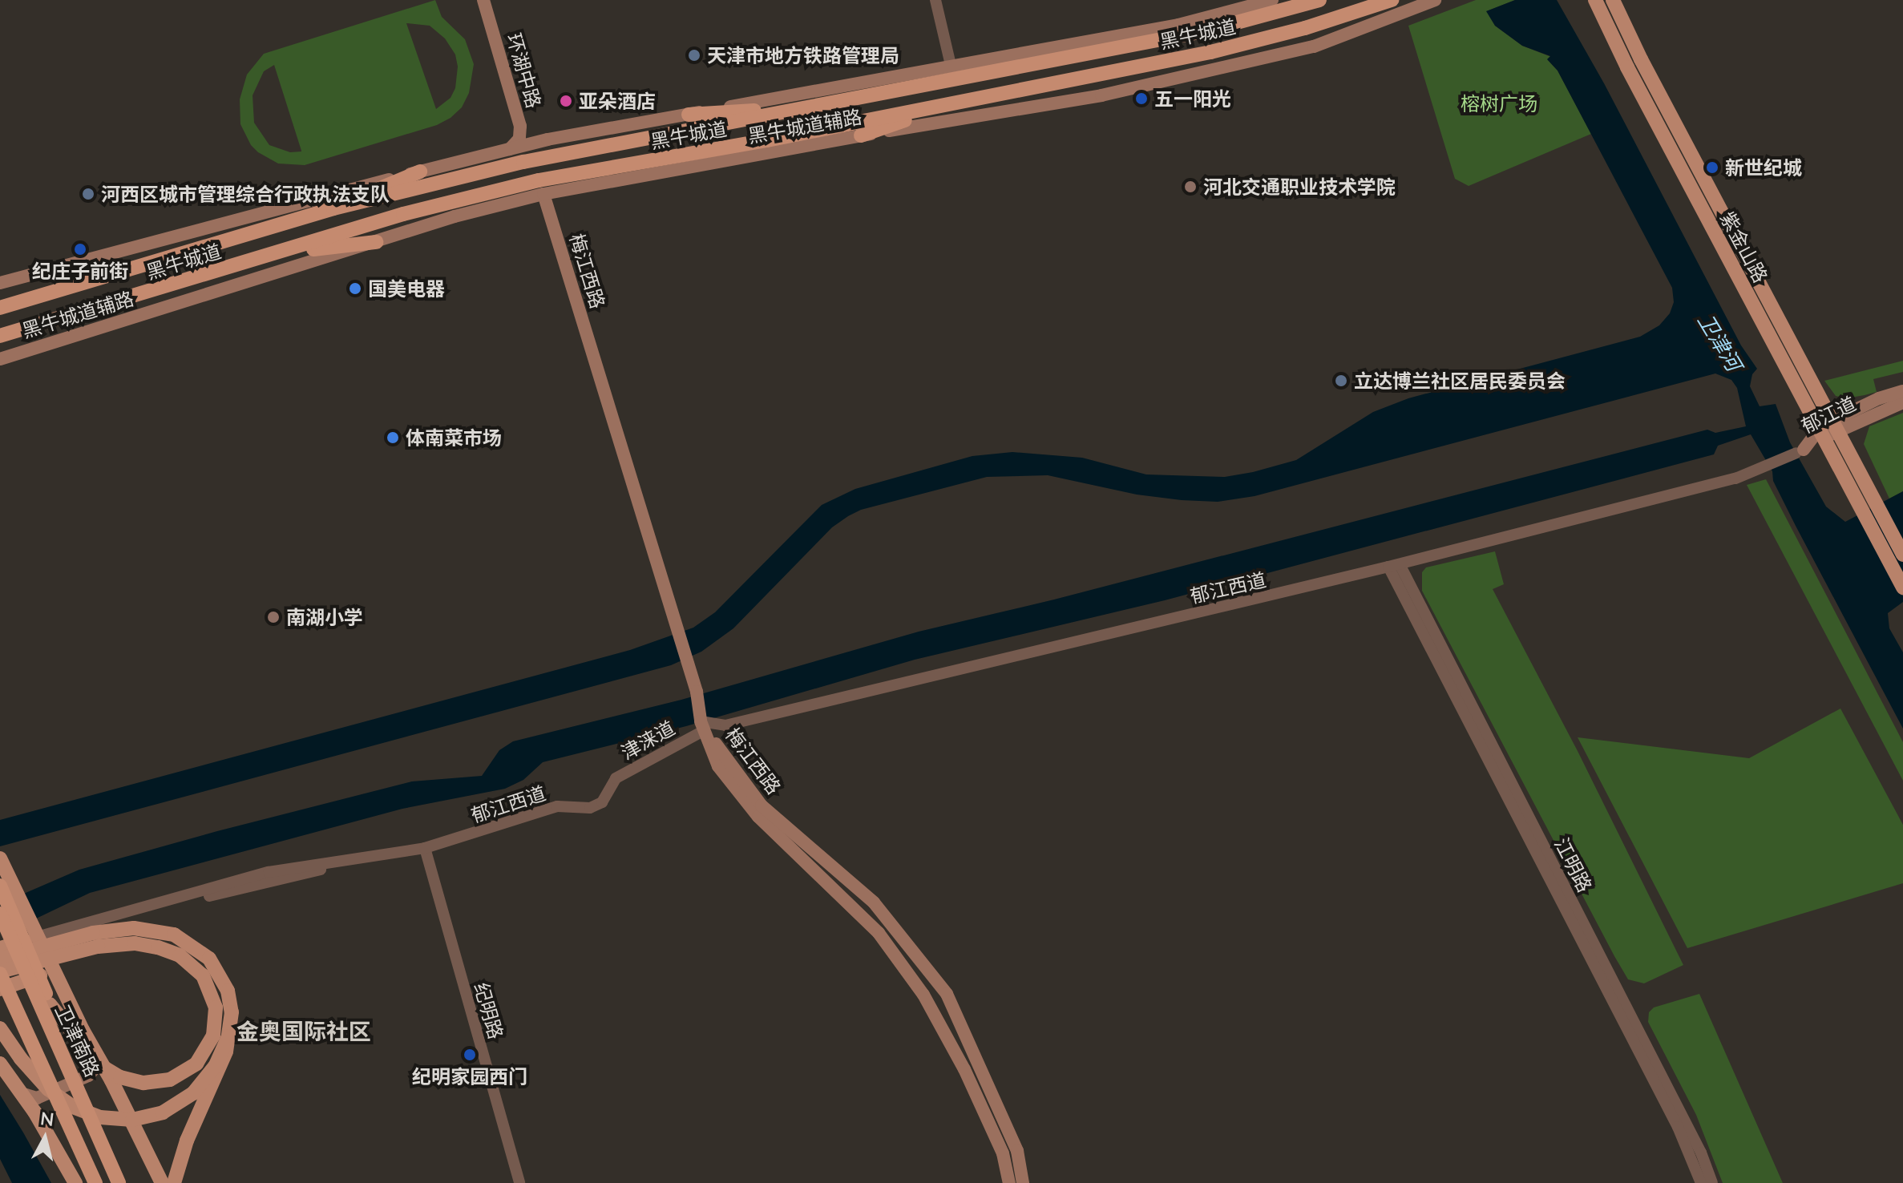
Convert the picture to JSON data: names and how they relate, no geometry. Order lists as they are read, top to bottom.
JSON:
{
  "streets": {
    "highway": ["黑牛城道", "卫津南路"],
    "main road": [
      "环湖中路",
      "黑牛城道辅路",
      "紫金山路",
      "梅江西路",
      "郁江道"
    ],
    "street": [
      "郁江西道",
      "津涞道",
      "江明路",
      "纪明路"
    ]
  },
  "crossings": [
    ["环湖中路", "黑牛城道辅路"],
    ["黑牛城道辅路", "梅江西路"],
    ["紫金山路", "郁江道"],
    ["梅江西路", "郁江西道"],
    ["梅江西路", "津涞道"],
    ["郁江西道", "津涞道"],
    ["郁江西道", "江明路"],
    ["郁江西道", "纪明路"]
  ],
  "districts": ["金奥国际社区"],
  "water": ["卫津河"],
  "parks": ["榕树广场"],
  "places": [
    "天津市地方铁路管理局",
    "五一阳光",
    "亚朵酒店",
    "新世纪城",
    "河北交通职业技术学院",
    "河西区城市管理综合行政执法支队",
    "纪庄子前街",
    "国美电器",
    "立达博兰社区居民委员会",
    "体南菜市场",
    "南湖小学",
    "纪明家园西门"
  ],
  "north": "top"
}
